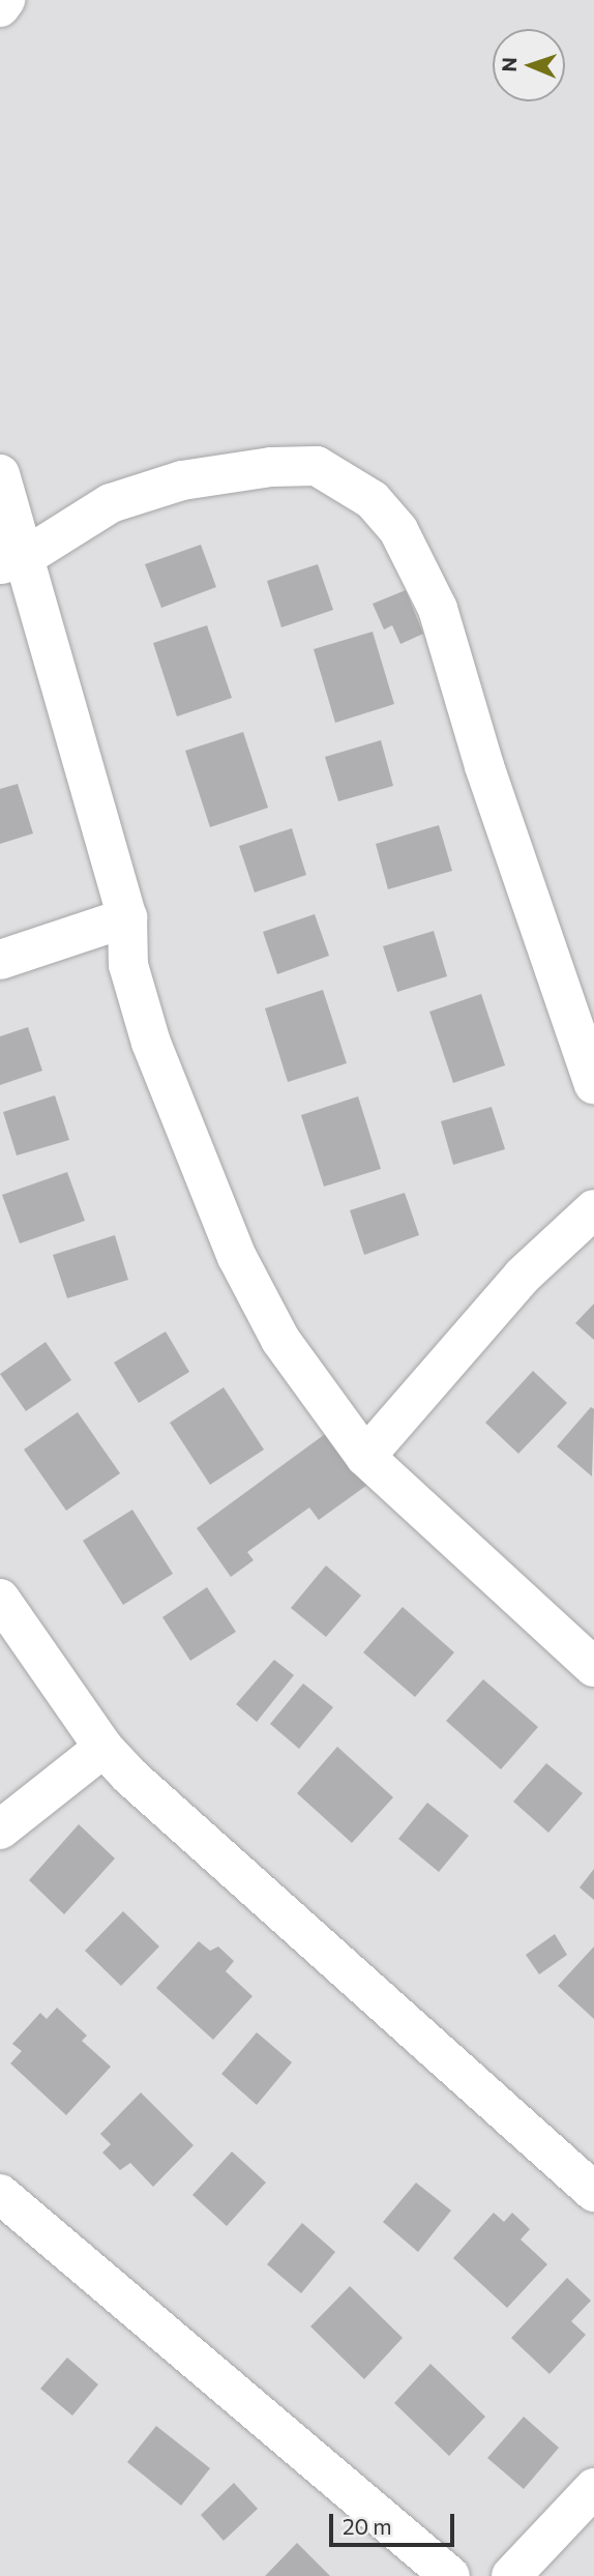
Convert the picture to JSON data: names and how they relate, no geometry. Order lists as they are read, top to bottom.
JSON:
{
  "scale_bar": "20 m",
  "north": "left"
}
